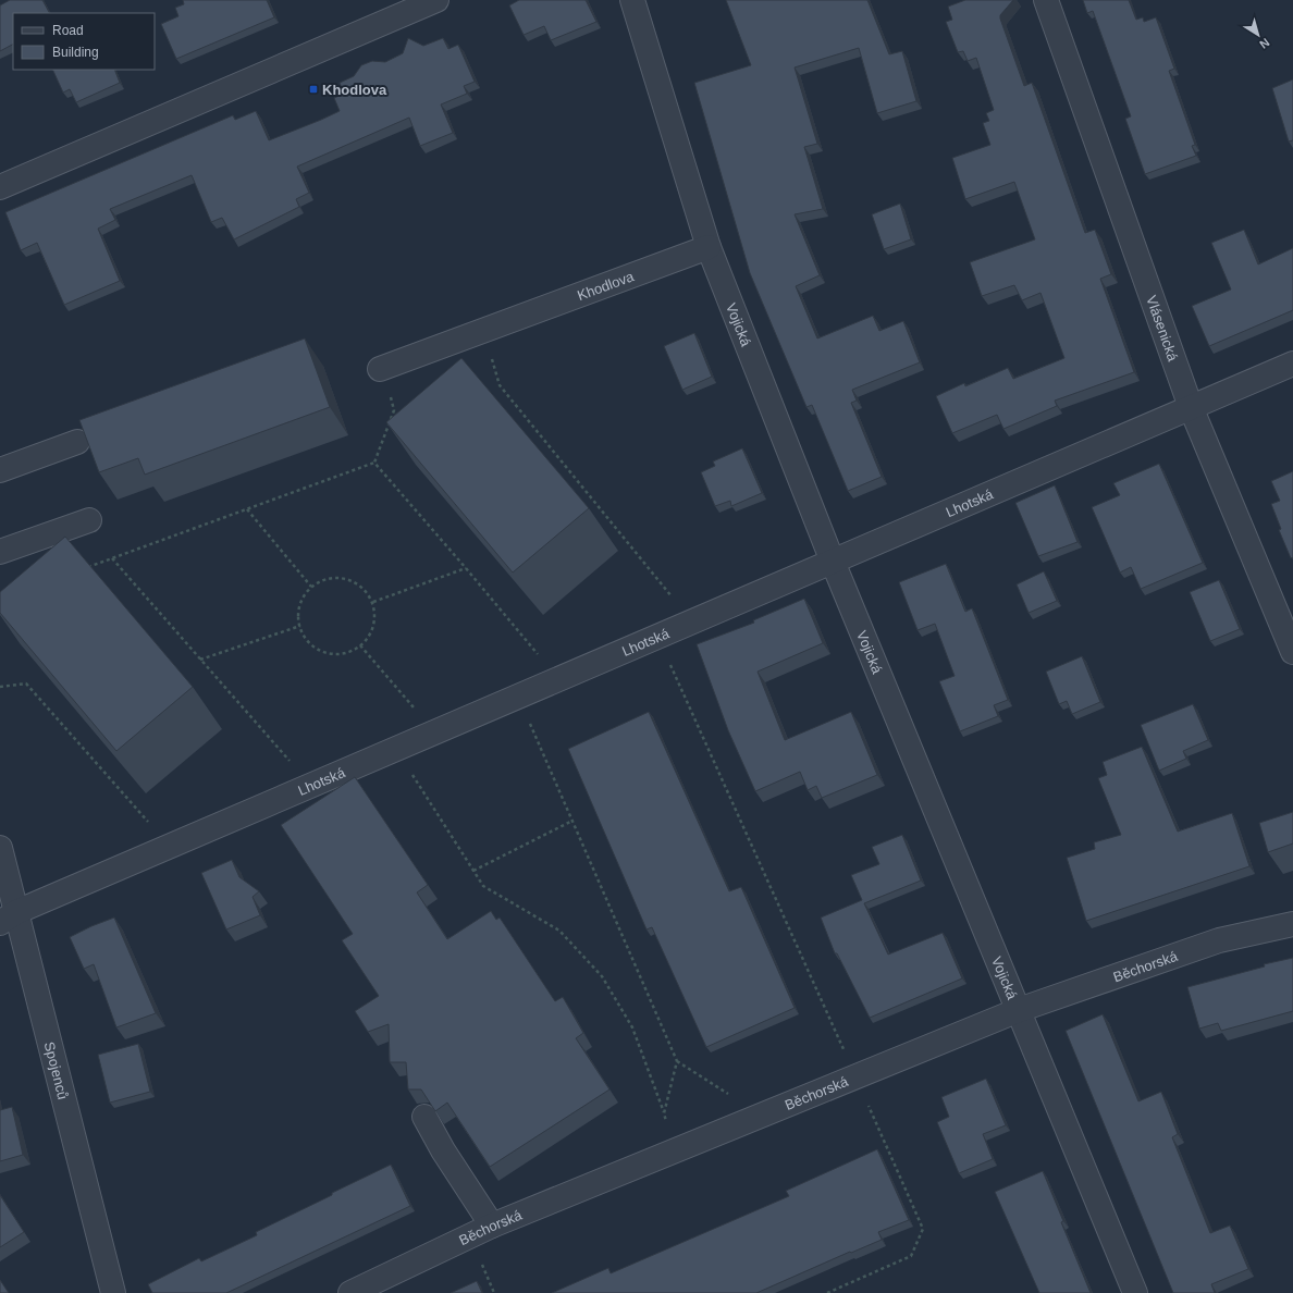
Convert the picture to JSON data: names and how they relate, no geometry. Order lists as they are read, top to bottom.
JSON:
{
  "streets": {
    "street": [
      "Khodlova",
      "Vojická",
      "Vlásenická",
      "Lhotská",
      "Běchorská",
      "Spojenců"
    ]
  },
  "crossings": [
    ["Khodlova", "Vojická"],
    ["Vojická", "Lhotská"],
    ["Vojická", "Běchorská"],
    ["Vlásenická", "Lhotská"],
    ["Lhotská", "Spojenců"]
  ],
  "places": {
    "transit": ["Khodlova"]
  },
  "legend": ["Road", "Building"],
  "north": "bottom right"
}
